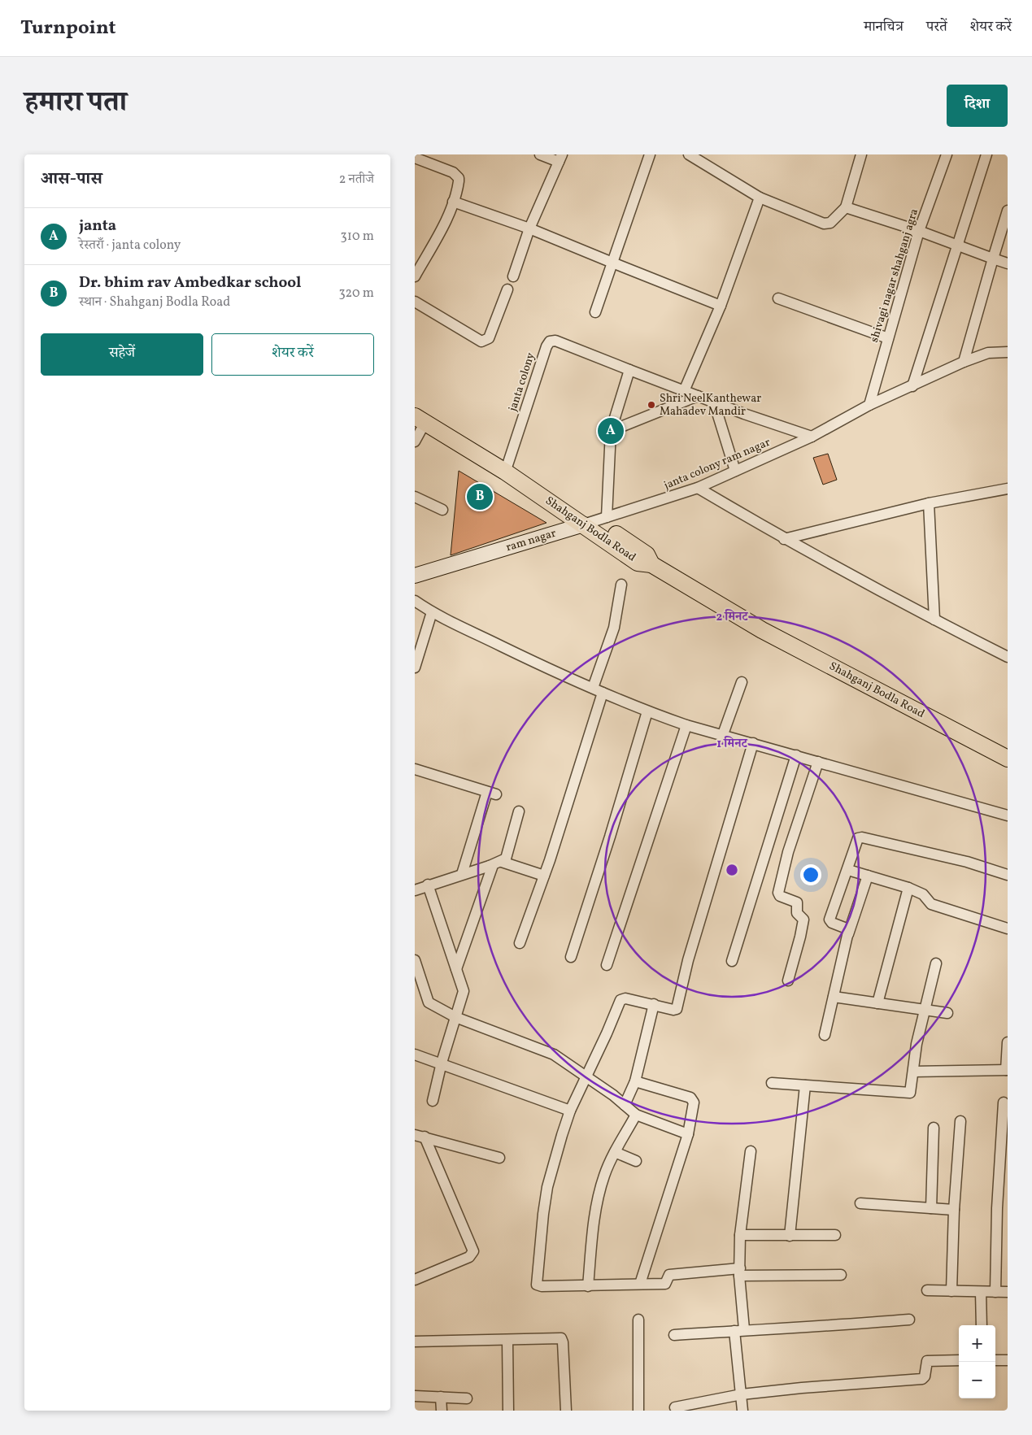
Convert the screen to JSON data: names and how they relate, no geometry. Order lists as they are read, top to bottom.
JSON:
{
  "streets": {
    "main road": ["Shahganj Bodla Road"],
    "street": [
      "shivagi nagar shahganj agra",
      "janta colony",
      "janta colony ram nagar",
      "ram nagar"
    ]
  },
  "crossings": [
    ["janta colony", "janta colony ram nagar"],
    ["janta colony ram nagar", "Shahganj Bodla Road"],
    ["janta colony ram nagar", "ram nagar"],
    ["Shahganj Bodla Road", "ram nagar"]
  ],
  "places": ["Shri NeelKanthewar Mahadev Mandir"],
  "page": {
    "header": "Turnpoint",
    "nav": ["मानचित्र", "परतें", "शेयर करें"],
    "title": "हमारा पता",
    "buttons": [
      "दिशा",
      ["सहेजें", "शेयर करें"]
    ],
    "heading": ["आस-पास", "2 नतीजे"],
    "list": [
      {
        "mark": "A",
        "name": "janta",
        "note": "रेस्तराँ · janta colony",
        "value": "310 m"
      },
      {
        "mark": "B",
        "name": "Dr. bhim rav Ambedkar school",
        "note": "स्थान · Shahganj Bodla Road",
        "value": "320 m"
      }
    ],
    "pins": ["A", "B"],
    "map_buttons": ["+", "−"]
  },
  "rings": ["2 मिनट", "1 मिनट"]
}
